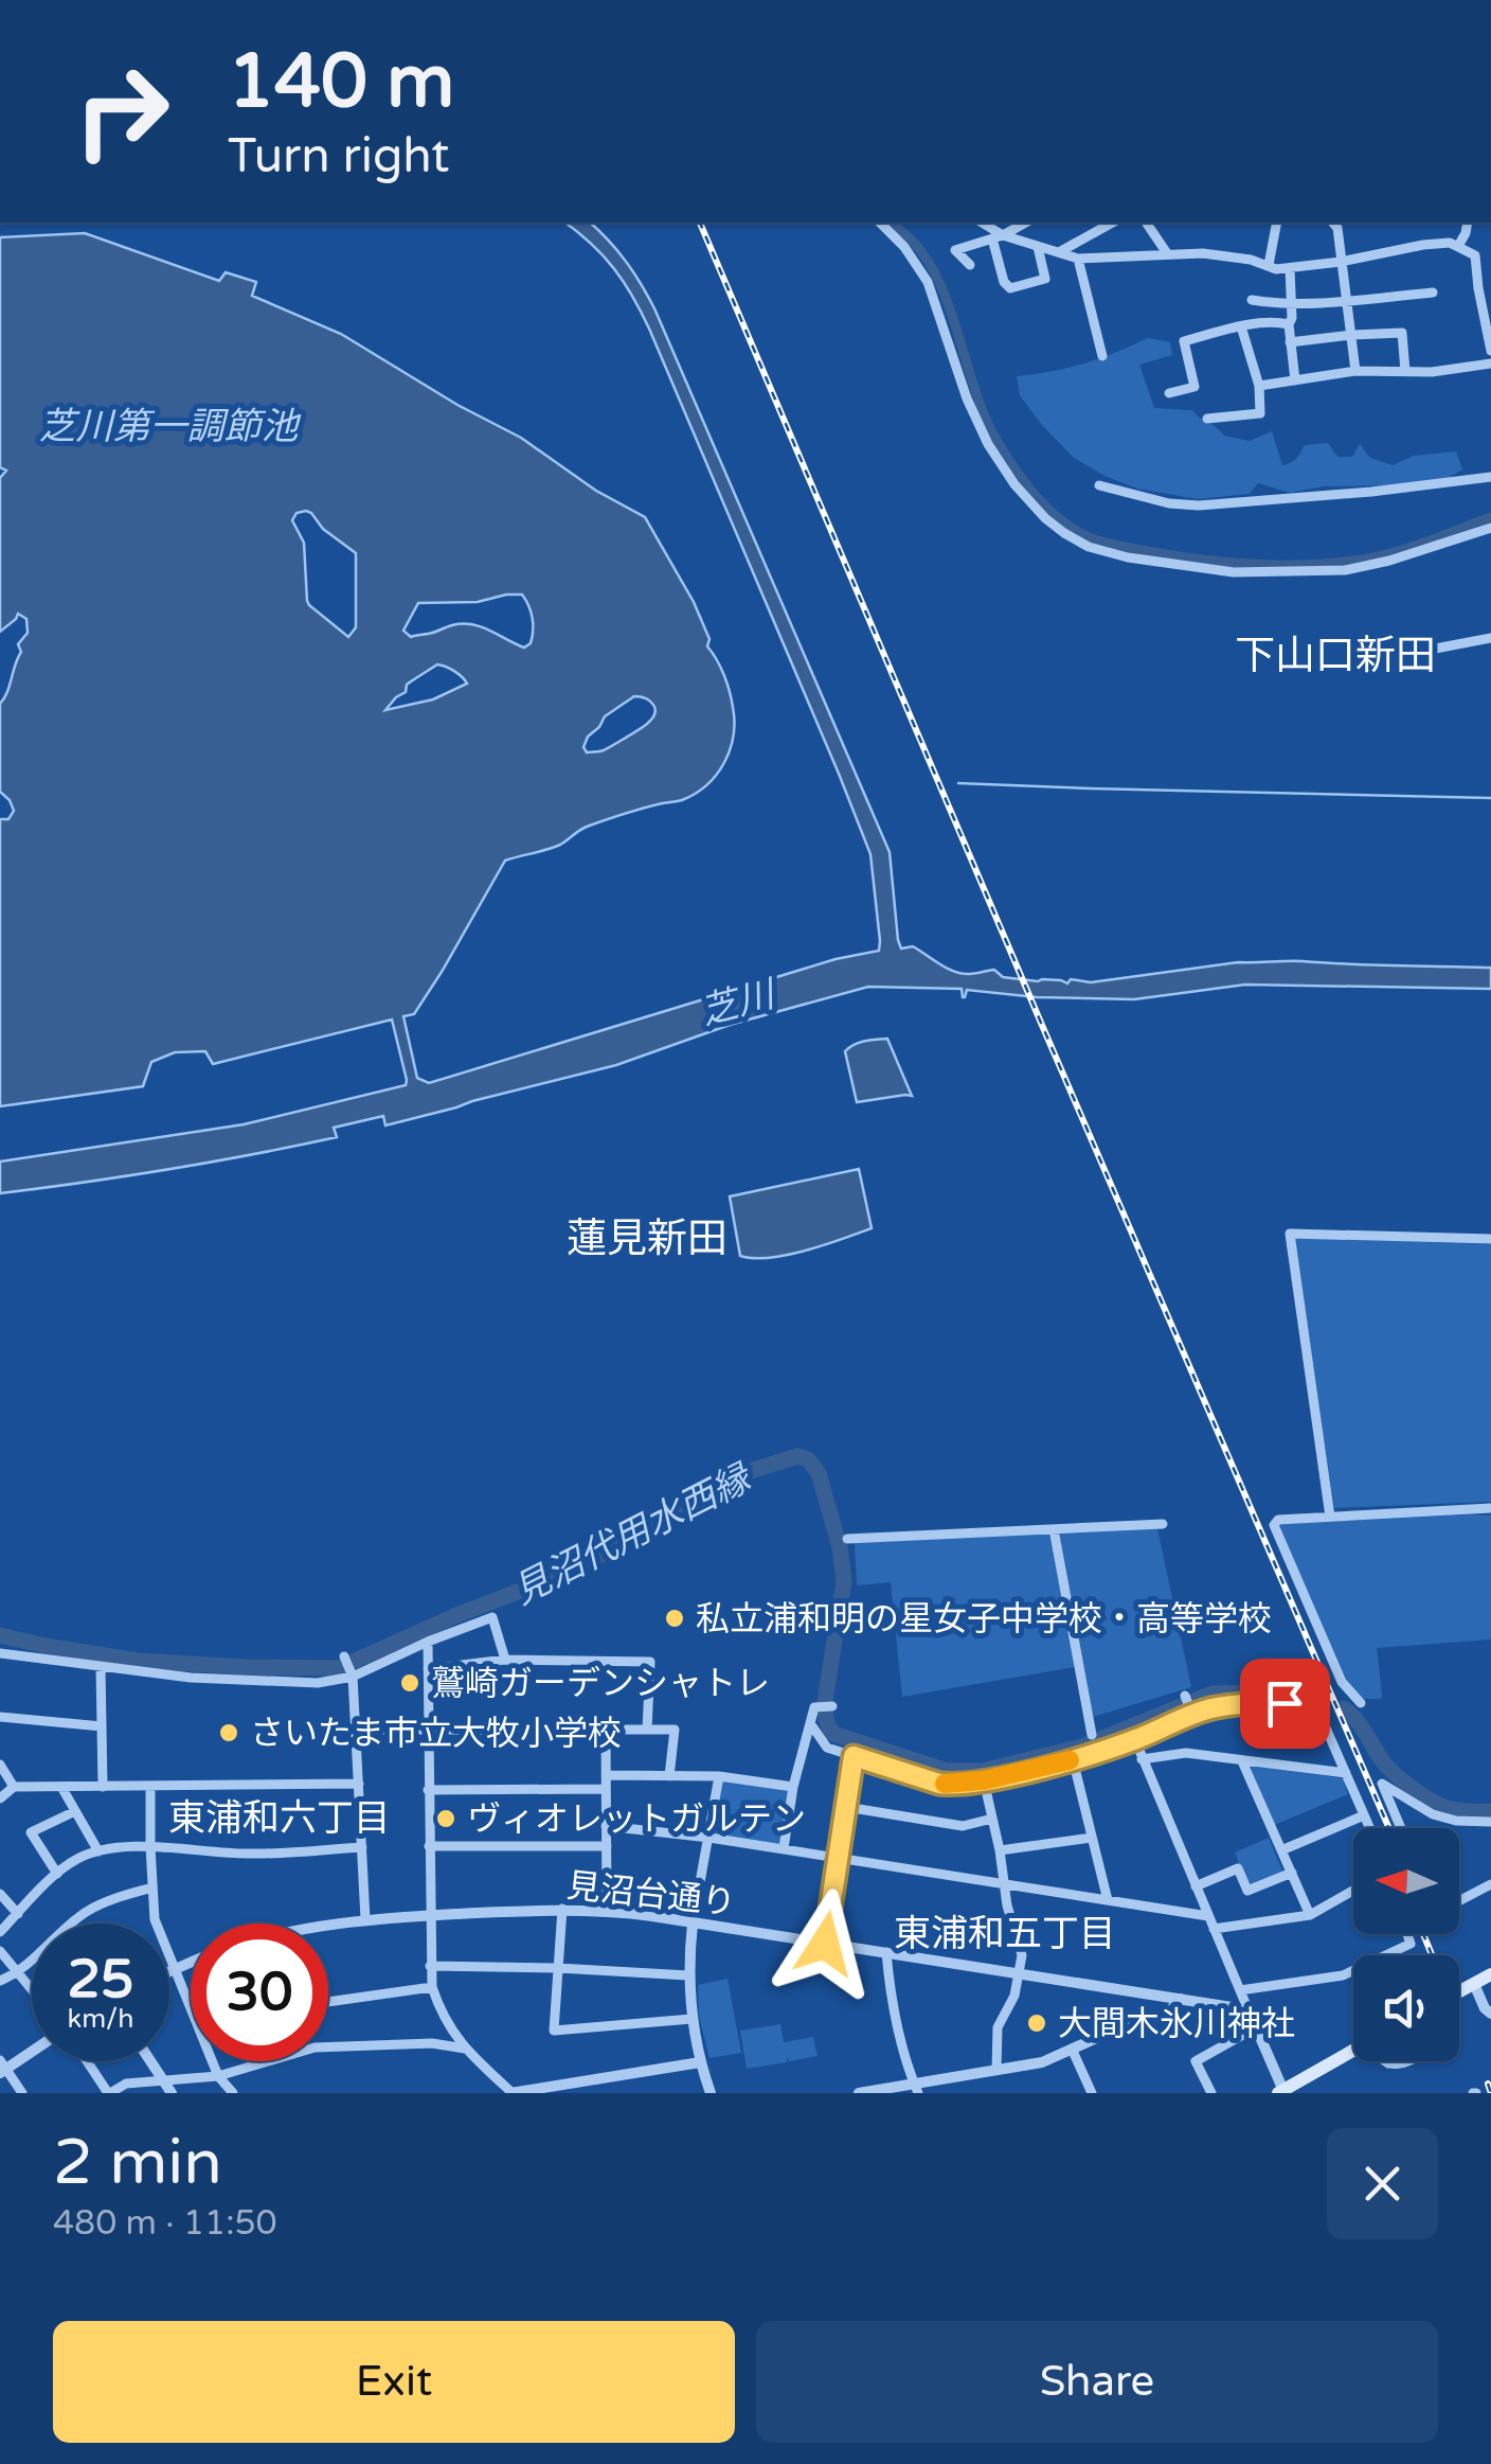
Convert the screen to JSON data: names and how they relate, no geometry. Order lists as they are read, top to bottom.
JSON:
{
  "streets": {
    "street": ["見沼台通り"]
  },
  "districts": [
    "下山口新田",
    "蓮見新田",
    "東浦和六丁目",
    "東浦和五丁目"
  ],
  "water": ["芝川第一調節池", "芝川", "見沼代用水西縁"],
  "places": [
    "私立浦和明の星女子中学校・高等学校",
    "鷲崎ガーデンシャトレ",
    "さいたま市立大牧小学校",
    "ヴィオレットガルテン",
    "大間木氷川神社"
  ],
  "north": "left",
  "page": {
    "turn": ["140 m", "Turn right"],
    "speed": "25 km/h",
    "limit": "30",
    "heading": ["2 min", "480 m · 11:50"],
    "buttons": ["Exit", "Share"]
  }
}
